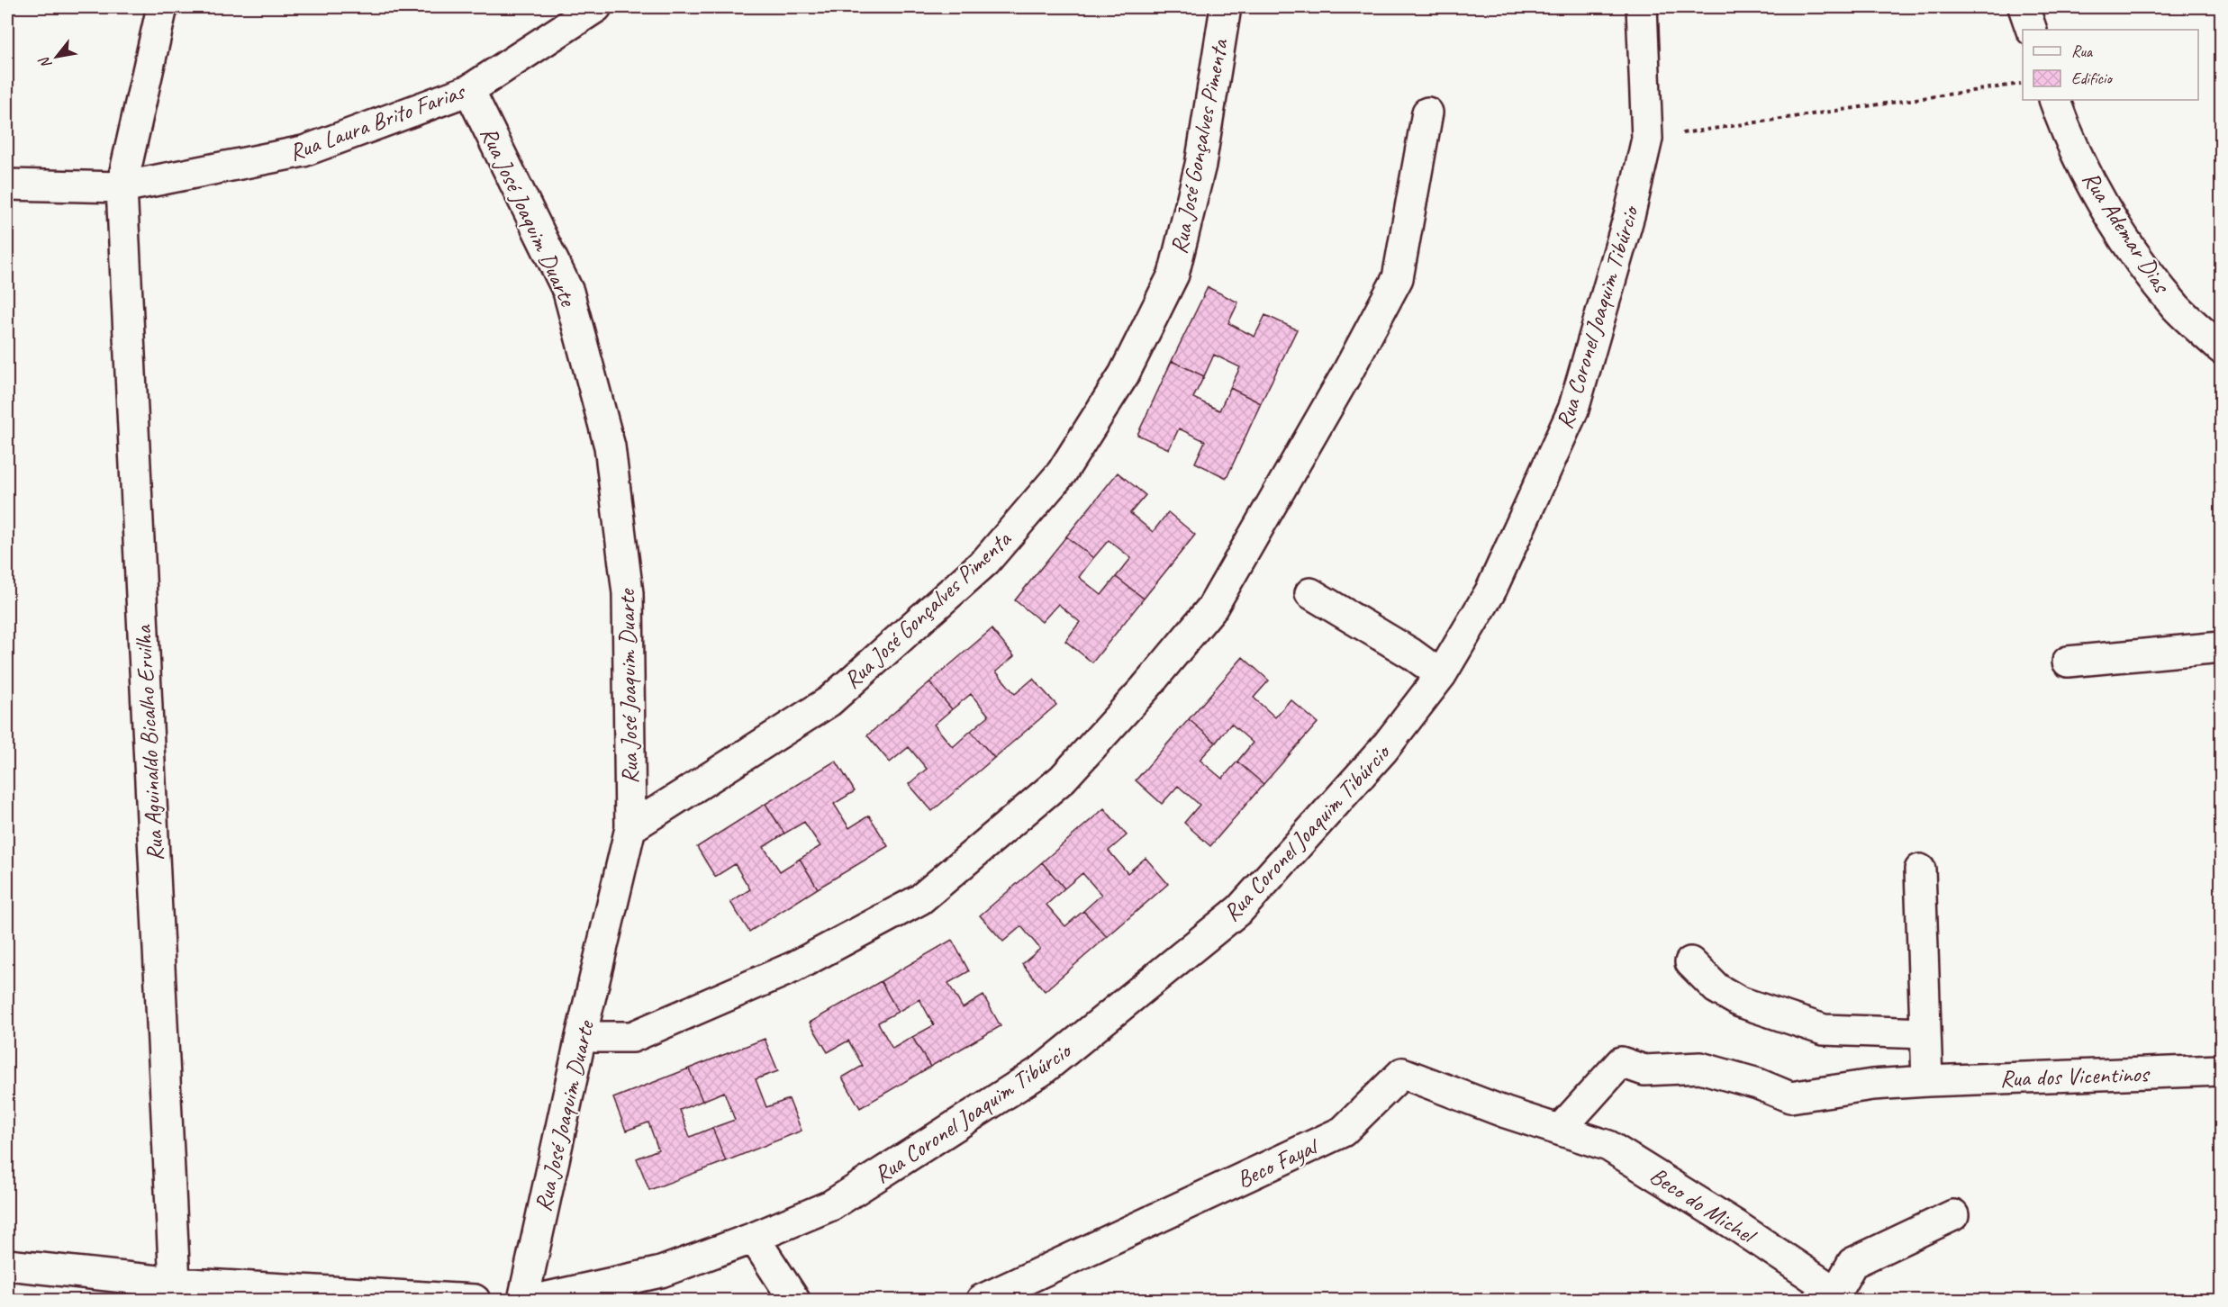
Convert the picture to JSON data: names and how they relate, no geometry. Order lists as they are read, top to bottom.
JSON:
{
  "streets": {
    "street": [
      "Rua Laura Brito Farias",
      "Rua José Gonçalves Pimenta",
      "Rua José Joaquim Duarte",
      "Rua Ademar Dias",
      "Rua Coronel Joaquim Tibúrcio",
      "Rua Aguinaldo Bicalho Ervilha",
      "Rua dos Vicentinos",
      "Beco Fayal",
      "Beco do Michel"
    ]
  },
  "crossings": [
    ["Rua Laura Brito Farias", "Rua José Joaquim Duarte"],
    ["Rua Laura Brito Farias", "Rua Aguinaldo Bicalho Ervilha"],
    ["Rua José Gonçalves Pimenta", "Rua José Joaquim Duarte"],
    ["Rua dos Vicentinos", "Beco Fayal"],
    ["Rua dos Vicentinos", "Beco do Michel"],
    ["Beco Fayal", "Beco do Michel"]
  ],
  "legend": ["Rua", "Edifício"],
  "north": "bottom left"
}
